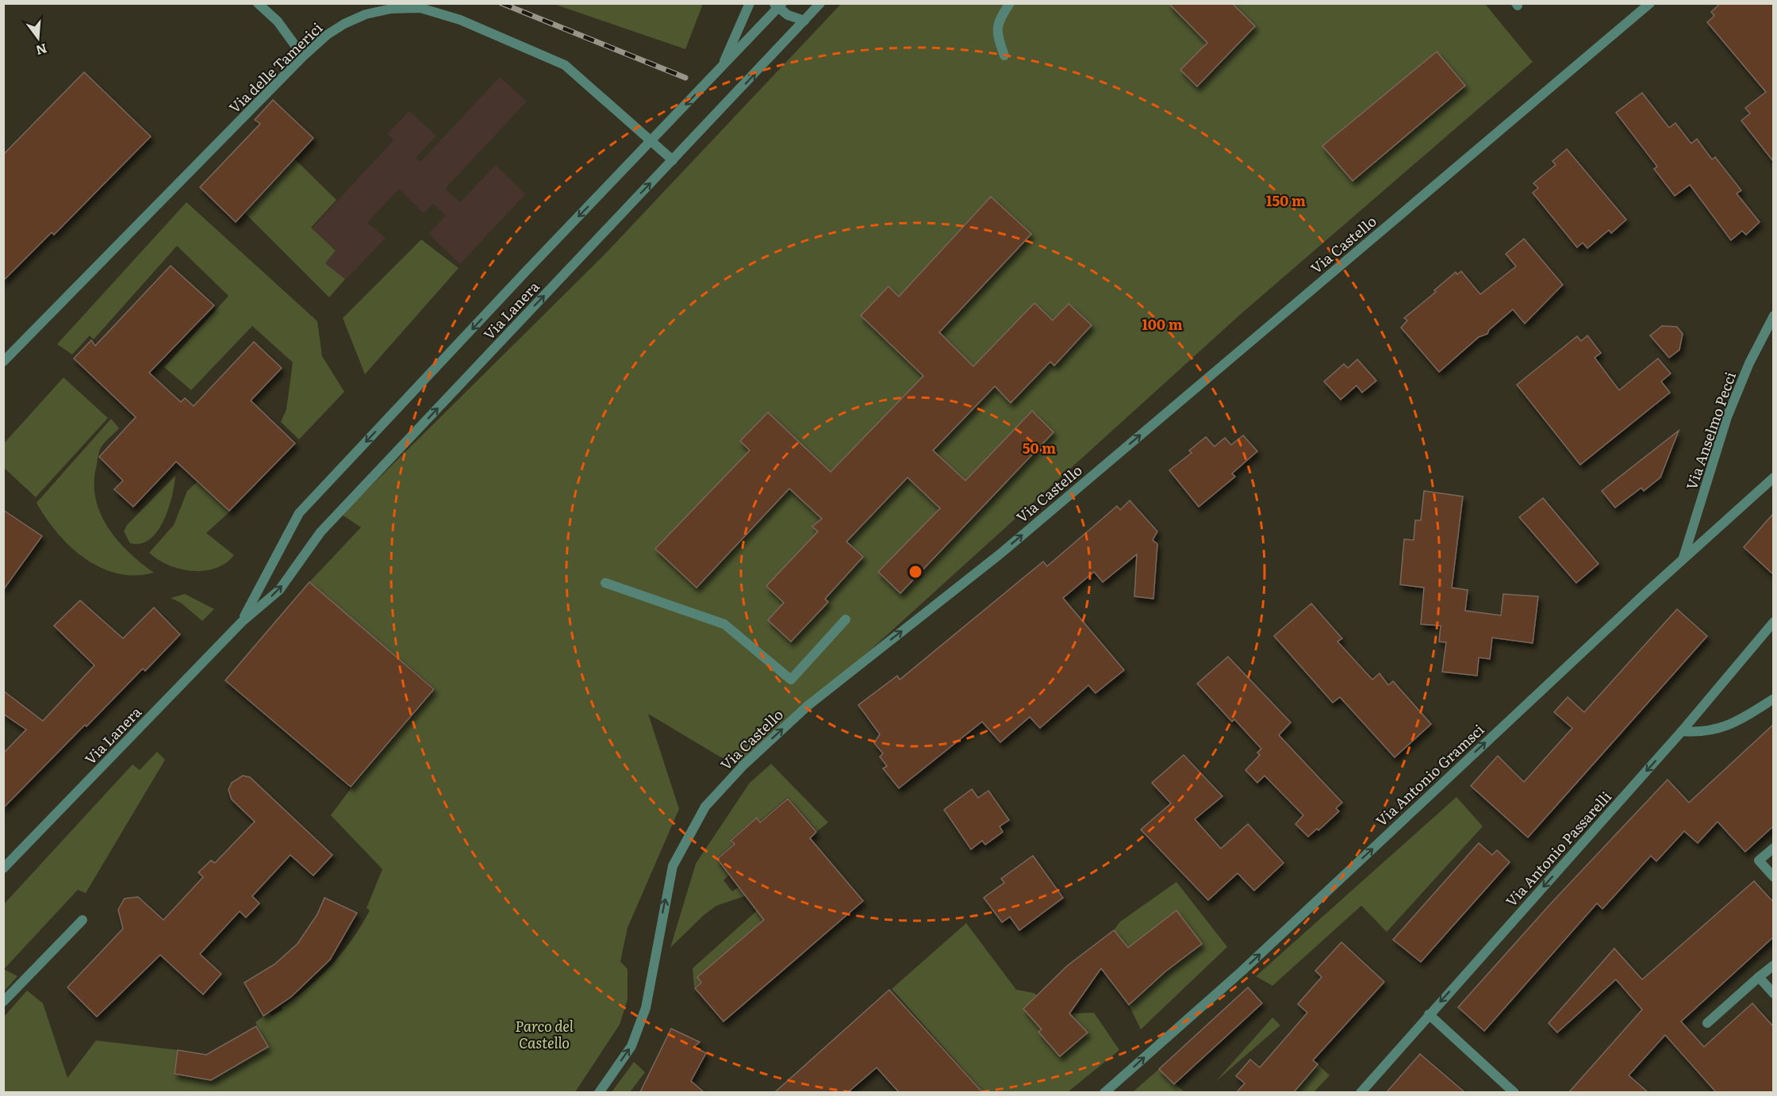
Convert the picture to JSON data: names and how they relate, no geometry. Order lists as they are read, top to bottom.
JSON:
{
  "streets": {
    "street": [
      "Via delle Tamerici",
      "Via Castello",
      "Via Lanera",
      "Via Anselmo Pecci",
      "Via Antonio Gramsci",
      "Via Antonio Passarelli"
    ]
  },
  "crossings": [
    ["Via delle Tamerici", "Via Lanera"],
    ["Via Anselmo Pecci", "Via Antonio Gramsci"]
  ],
  "one_way": ["Via Castello", "Via Antonio Gramsci", "Via Antonio Passarelli"],
  "parks": ["Parco del Castello"],
  "north": "bottom",
  "rings": ["150 m", "100 m", "50 m"]
}
